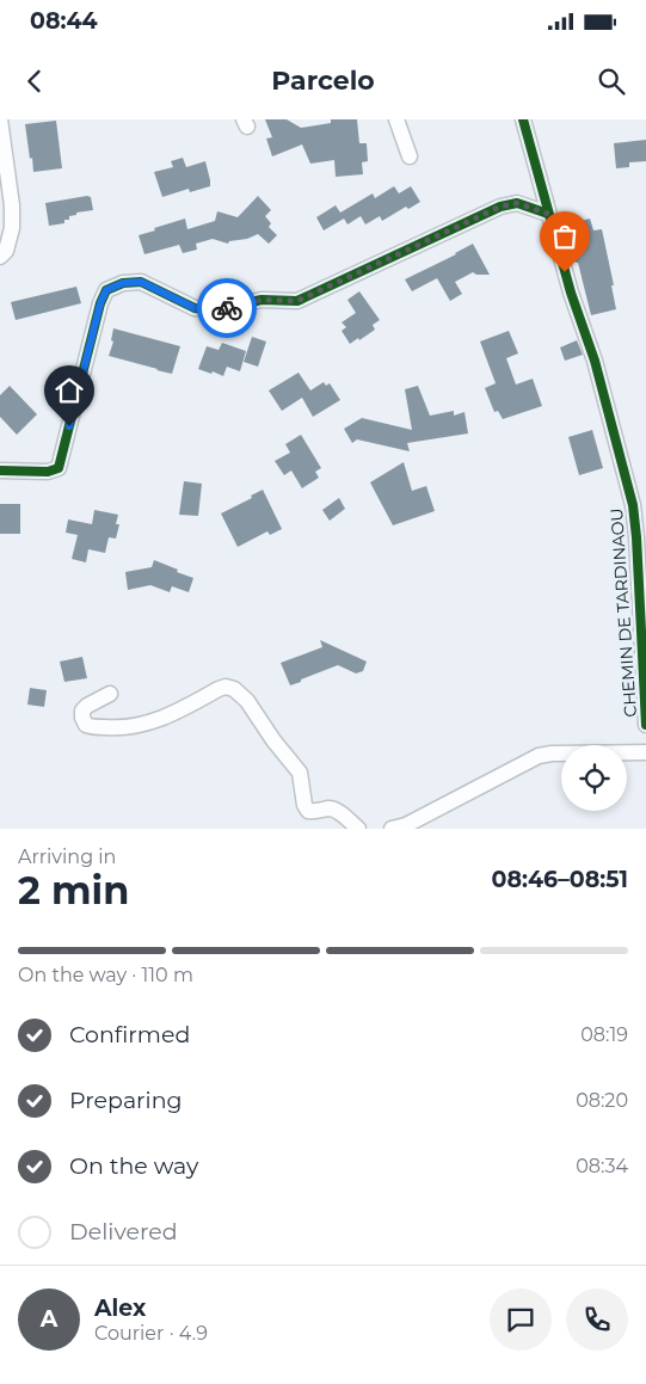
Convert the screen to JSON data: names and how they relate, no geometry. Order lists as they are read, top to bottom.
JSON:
{
  "streets": {
    "street": ["CHEMIN DE TARDINAOU"]
  },
  "page": {
    "status": "08:44",
    "header": "Parcelo",
    "heading": ["2 min", "Arriving in", "08:46–08:51"],
    "panel": ["Alex", "Courier · 4.9"],
    "bar": "On the way · 110 m",
    "list": [
      ["Confirmed", "08:19"],
      ["Preparing", "08:20"],
      ["On the way", "08:34"],
      "Delivered"
    ],
    "round": "A"
  }
}
